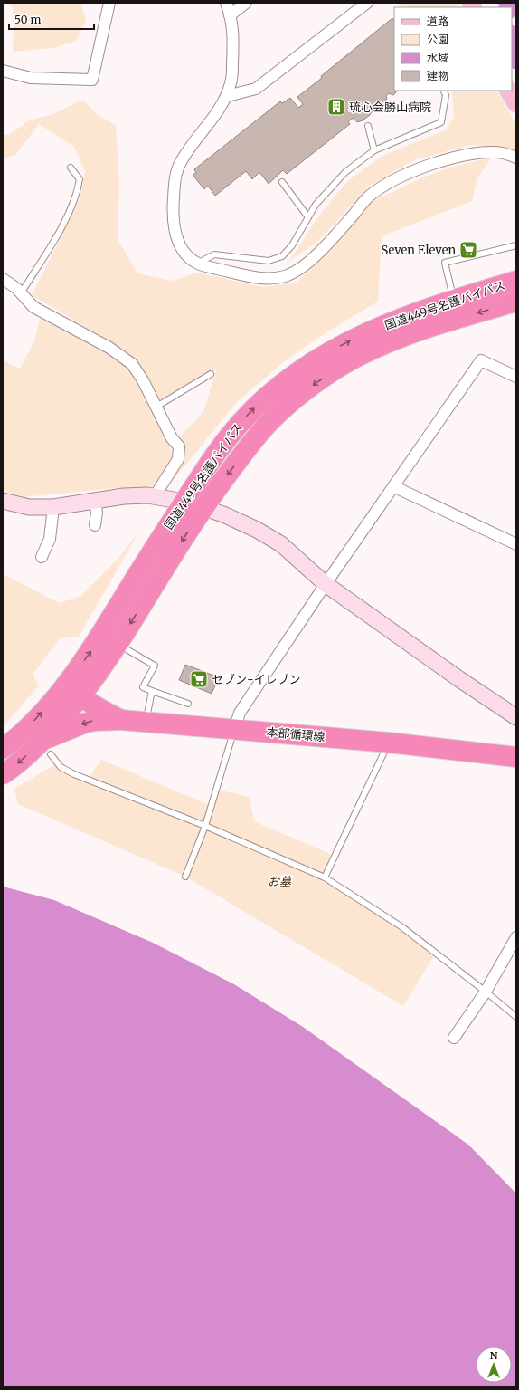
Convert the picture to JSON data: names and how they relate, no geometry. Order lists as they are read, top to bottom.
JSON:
{
  "streets": {
    "highway": ["国道449号名護バイパス", "本部循環線"]
  },
  "crossings": [
    ["国道449号名護バイパス", "本部循環線"]
  ],
  "parks": ["お墓"],
  "places": {
    "building": ["琉心会勝山病院"],
    "supermarket": ["Seven Eleven", "セブン-イレブン"]
  },
  "legend": [
    "道路",
    "公園",
    "水域",
    "建物"
  ],
  "scale_bar": "50 m",
  "north": "top"
}
